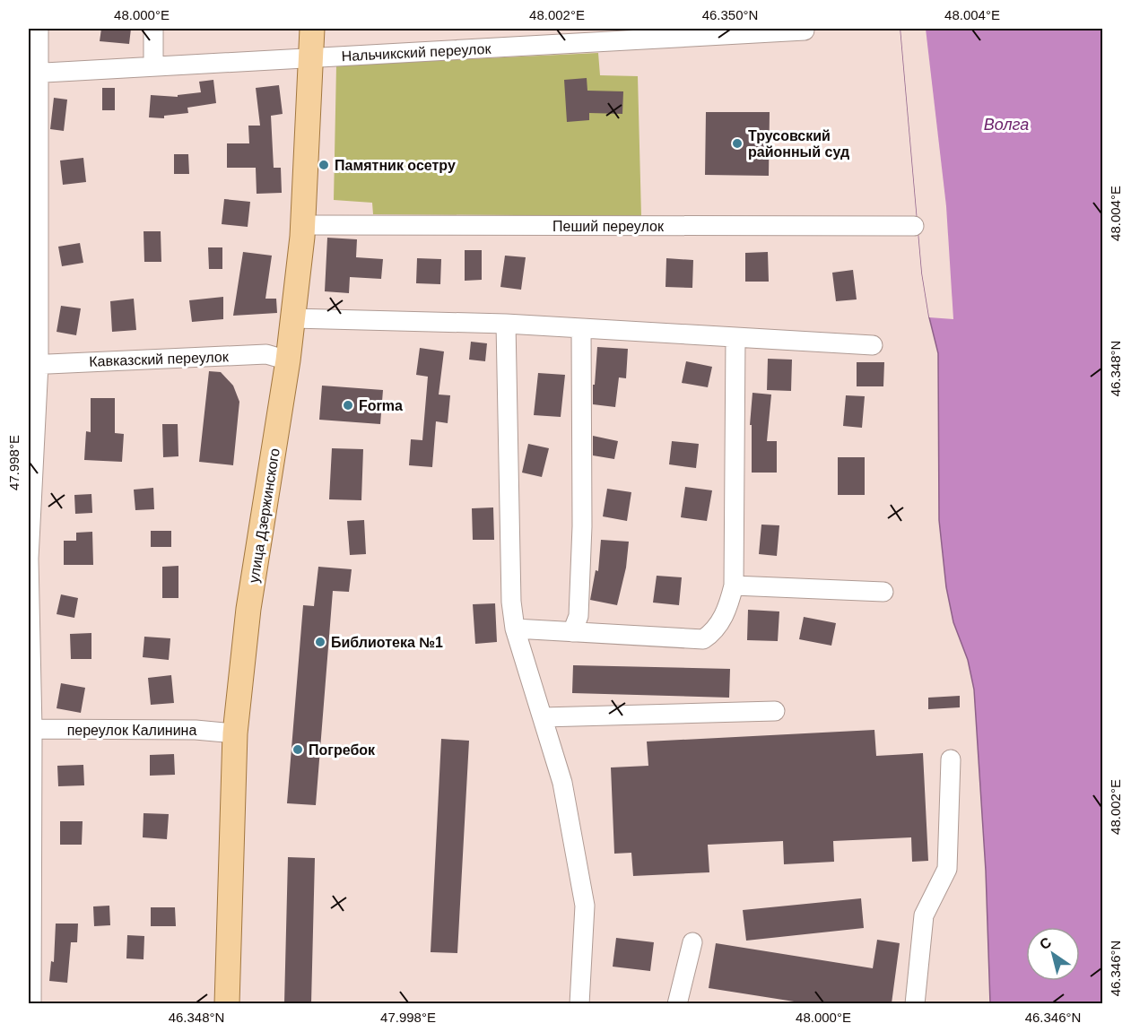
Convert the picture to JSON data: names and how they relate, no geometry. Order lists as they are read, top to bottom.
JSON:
{
  "streets": {
    "main road": ["улица Дзержинского"],
    "street": [
      "Нальчикский переулок",
      "Пеший переулок",
      "Кавказский переулок",
      "переулок Калинина"
    ]
  },
  "crossings": [
    ["Нальчикский переулок", "улица Дзержинского"],
    ["Пеший переулок", "улица Дзержинского"],
    ["Кавказский переулок", "улица Дзержинского"],
    ["улица Дзержинского", "переулок Калинина"]
  ],
  "water": ["Волга"],
  "places": [
    "Трусовский районный суд",
    "Памятник осетру",
    "Forma",
    "Библиотека №1",
    "Погребок"
  ],
  "north": "top left",
  "coordinates": [
    "48.000°E",
    "48.002°E",
    "46.350°N",
    "48.004°E",
    "46.348°N",
    "47.998°E",
    "46.346°N"
  ]
}
